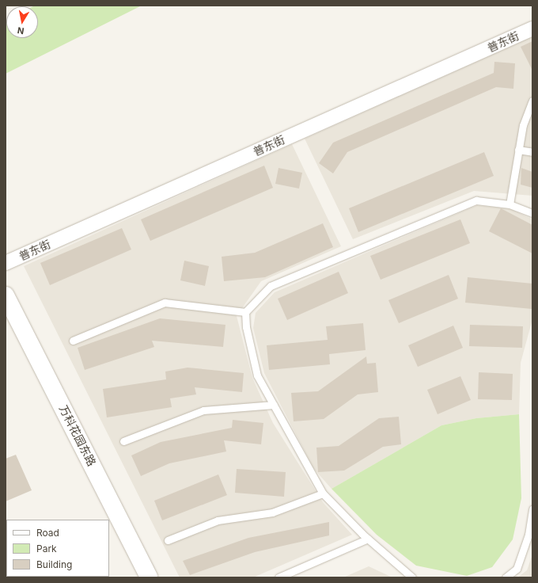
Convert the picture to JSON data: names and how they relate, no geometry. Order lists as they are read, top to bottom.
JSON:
{
  "streets": {
    "street": ["普东街", "万科花园东路"]
  },
  "legend": ["Road", "Park", "Building"],
  "north": "bottom"
}
